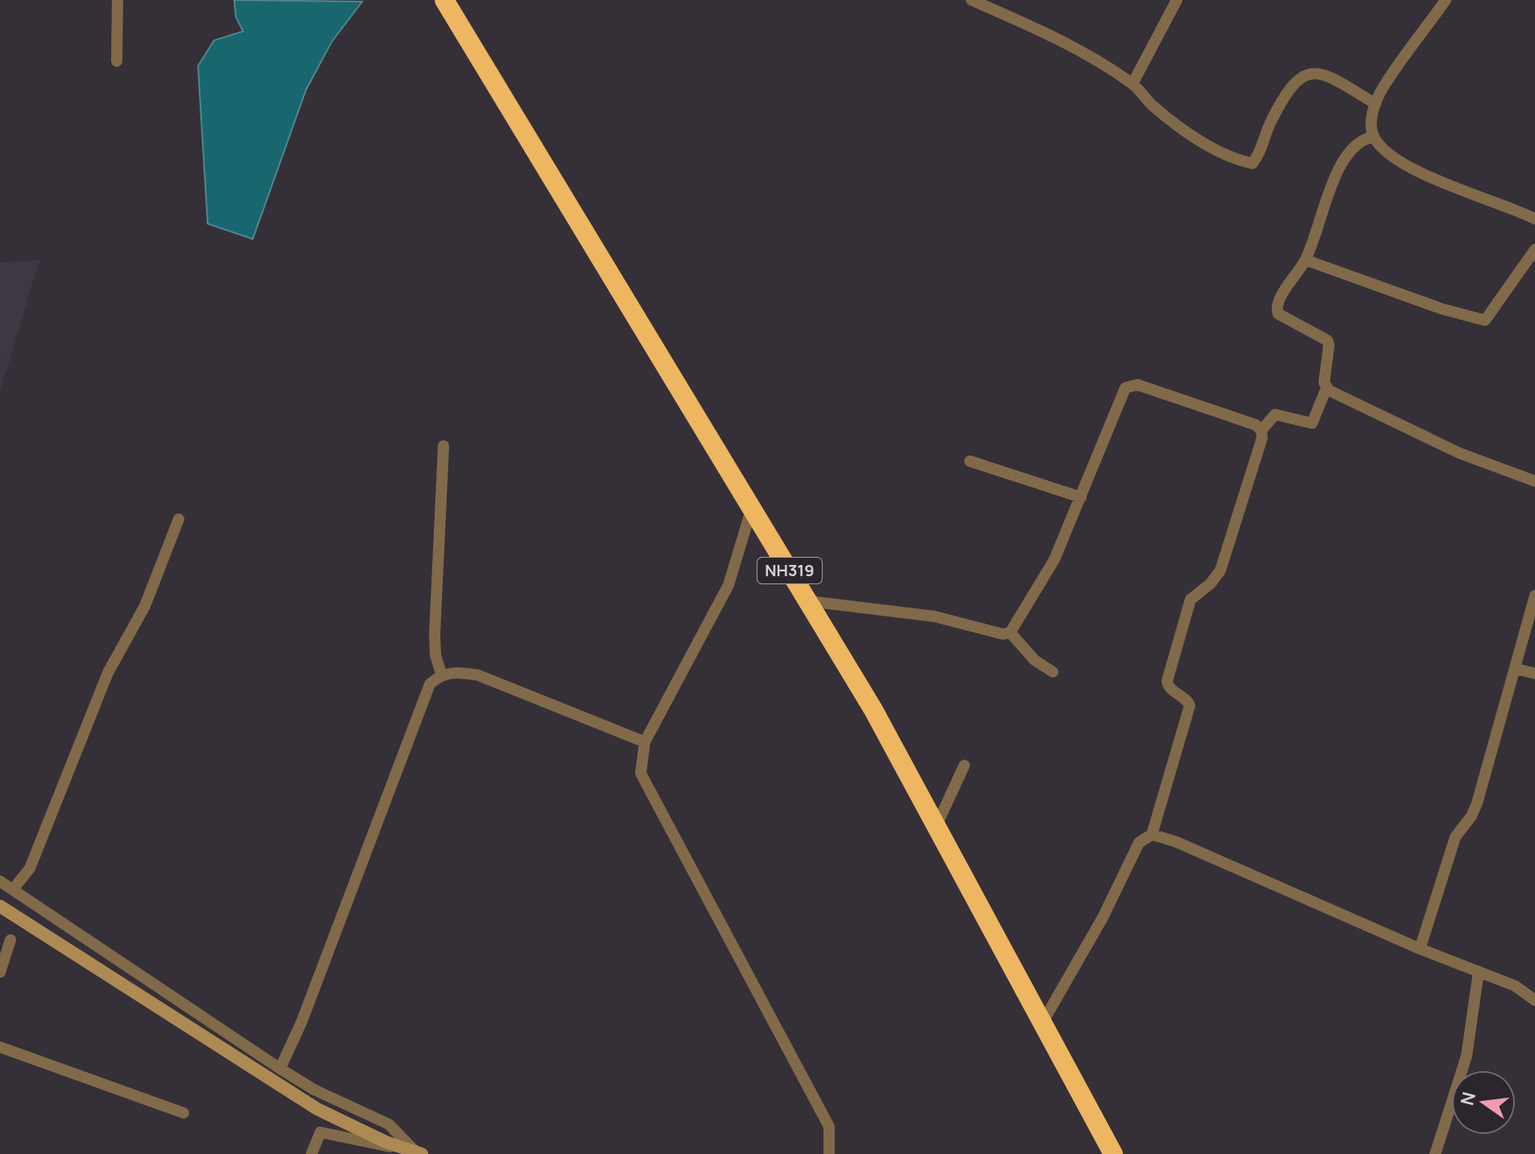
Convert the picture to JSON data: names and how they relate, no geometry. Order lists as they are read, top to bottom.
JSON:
{
  "streets": {
    "highway": ["NH319"]
  },
  "north": "left"
}
